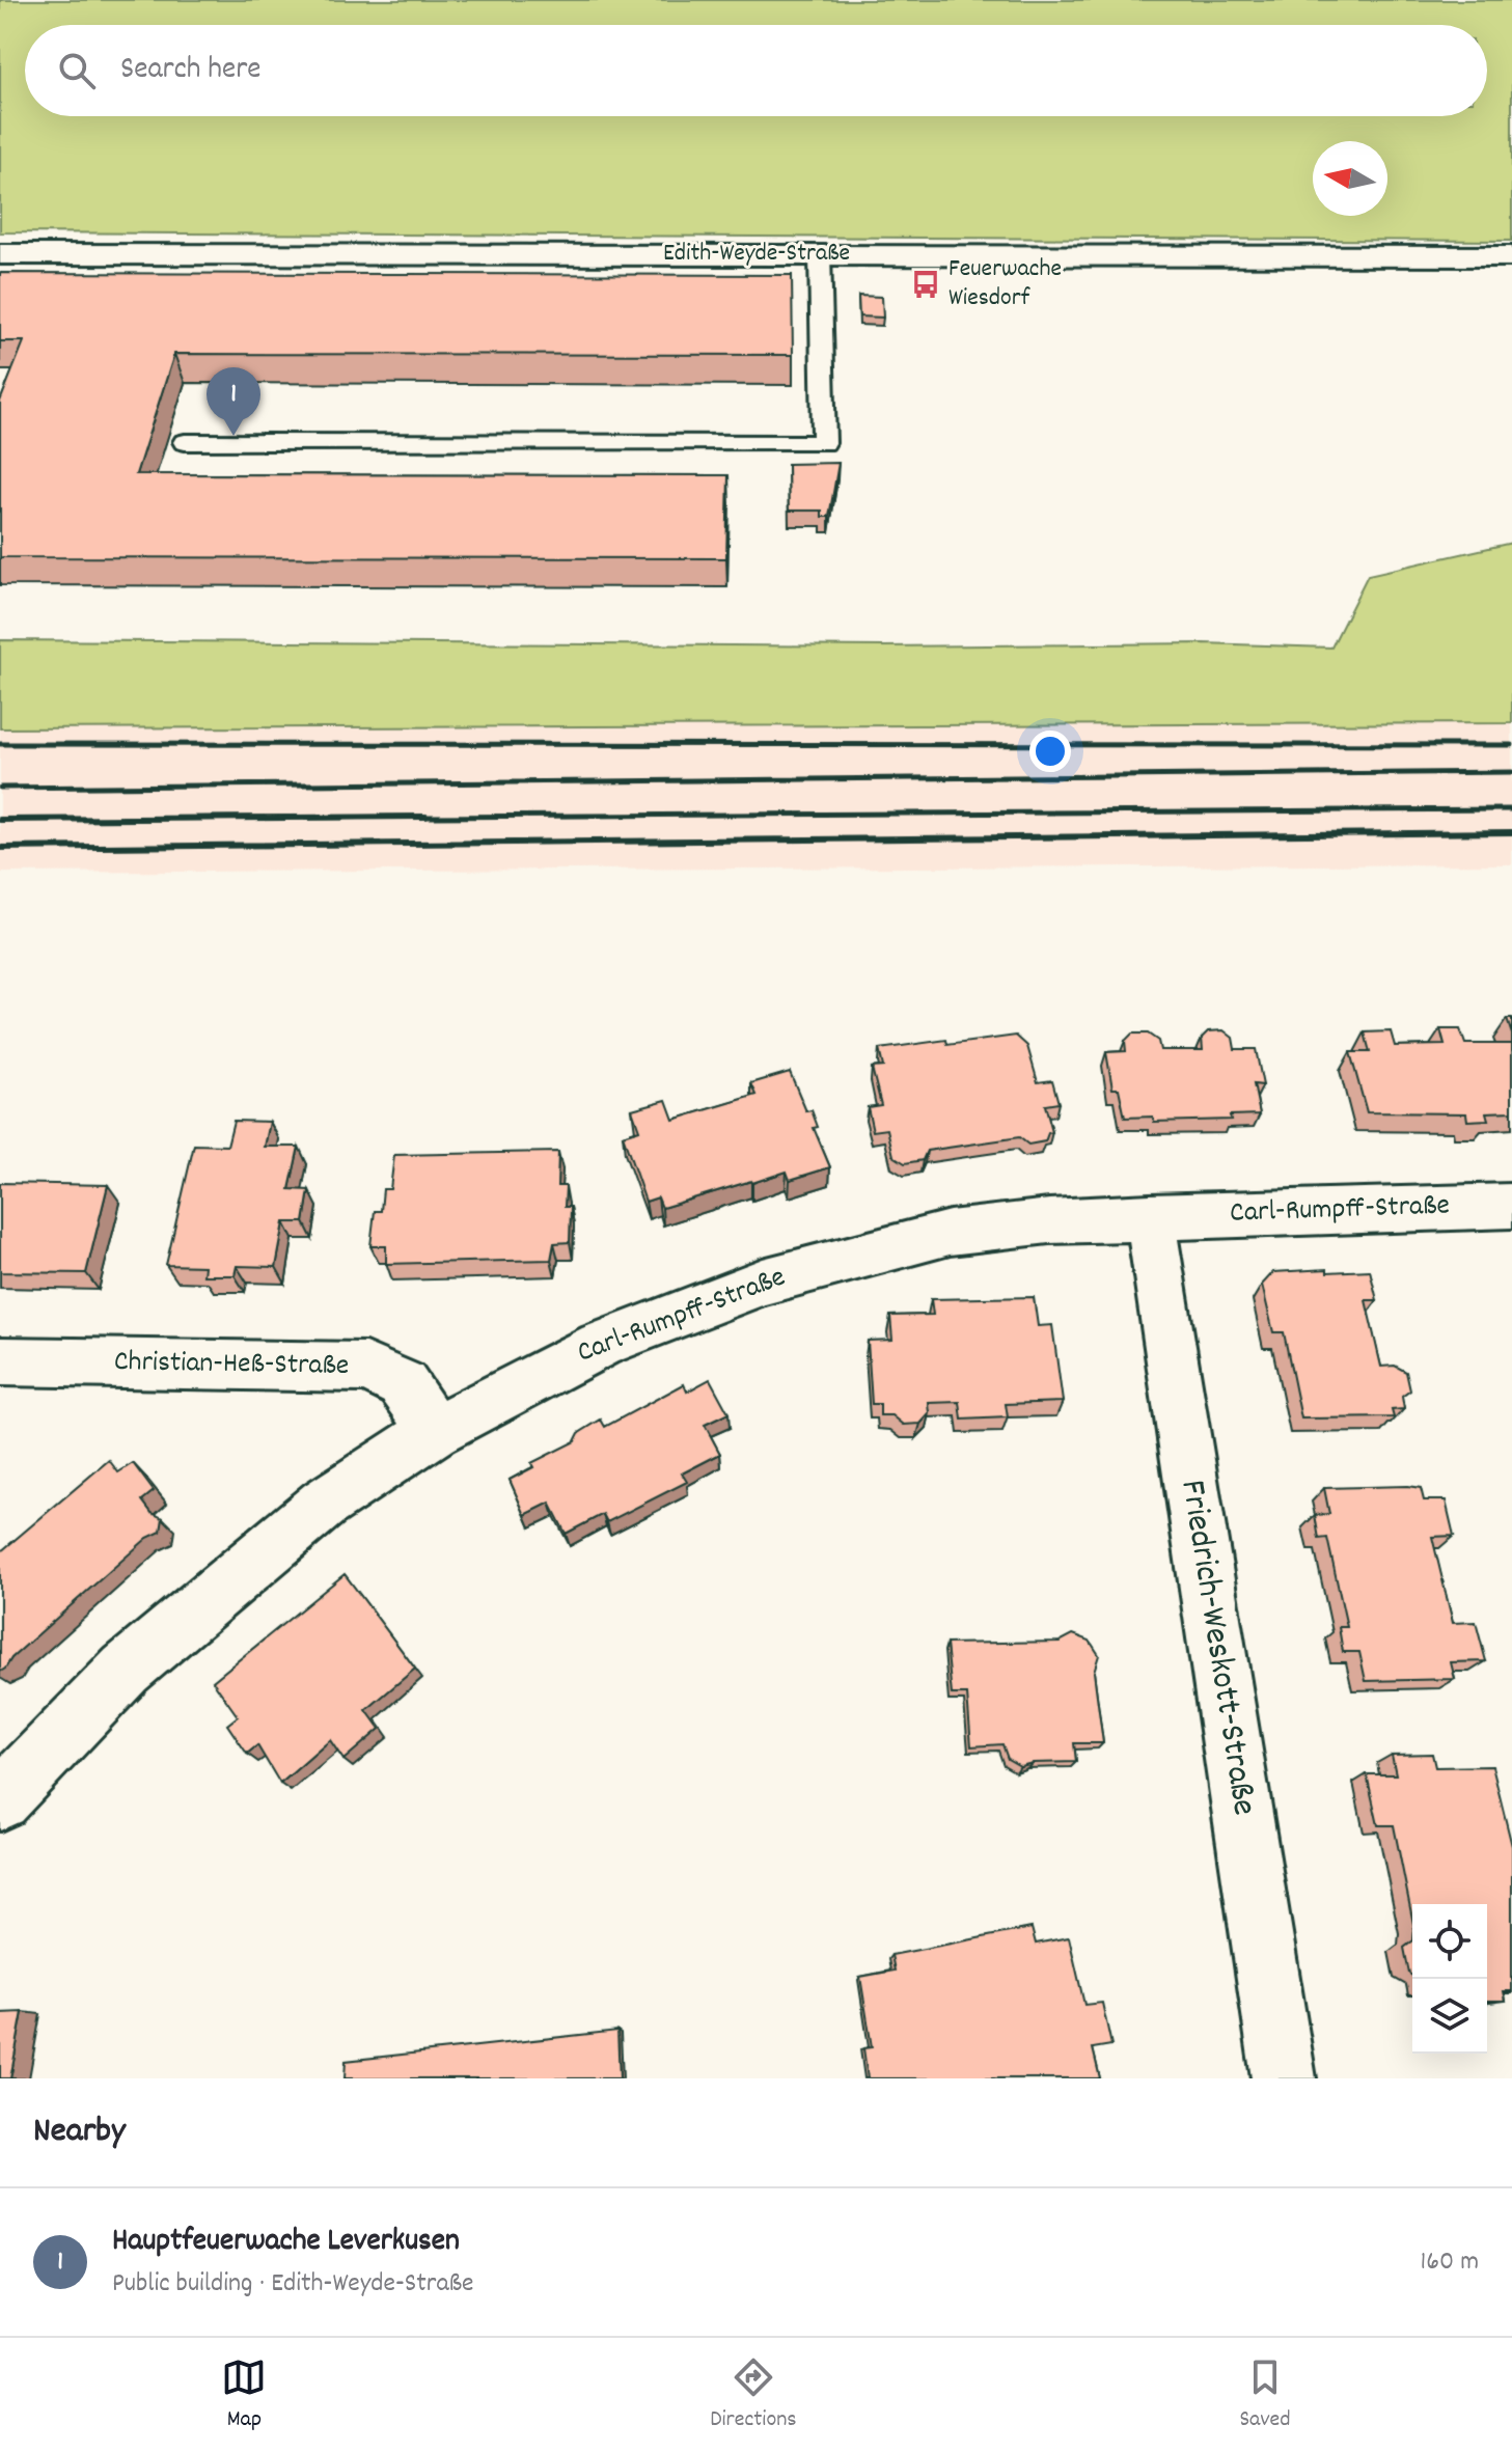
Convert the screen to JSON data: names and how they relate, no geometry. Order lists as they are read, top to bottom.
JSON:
{
  "streets": {
    "street": [
      "Edith-Weyde-Straße",
      "Carl-Rumpff-Straße",
      "Christian-Heß-Straße",
      "Friedrich-Weskott-Straße"
    ]
  },
  "crossings": [
    ["Carl-Rumpff-Straße", "Christian-Heß-Straße"],
    ["Carl-Rumpff-Straße", "Friedrich-Weskott-Straße"]
  ],
  "places": {
    "bus stop": ["Feuerwache Wiesdorf"]
  },
  "north": "left",
  "page": {
    "search": "Search here",
    "pins": "1",
    "heading": "Nearby",
    "list": [
      {
        "mark": "1",
        "name": "Hauptfeuerwache Leverkusen",
        "note": "Public building · Edith-Weyde-Straße",
        "value": "160 m"
      }
    ],
    "nav": ["Map", "Directions", "Saved"]
  }
}
